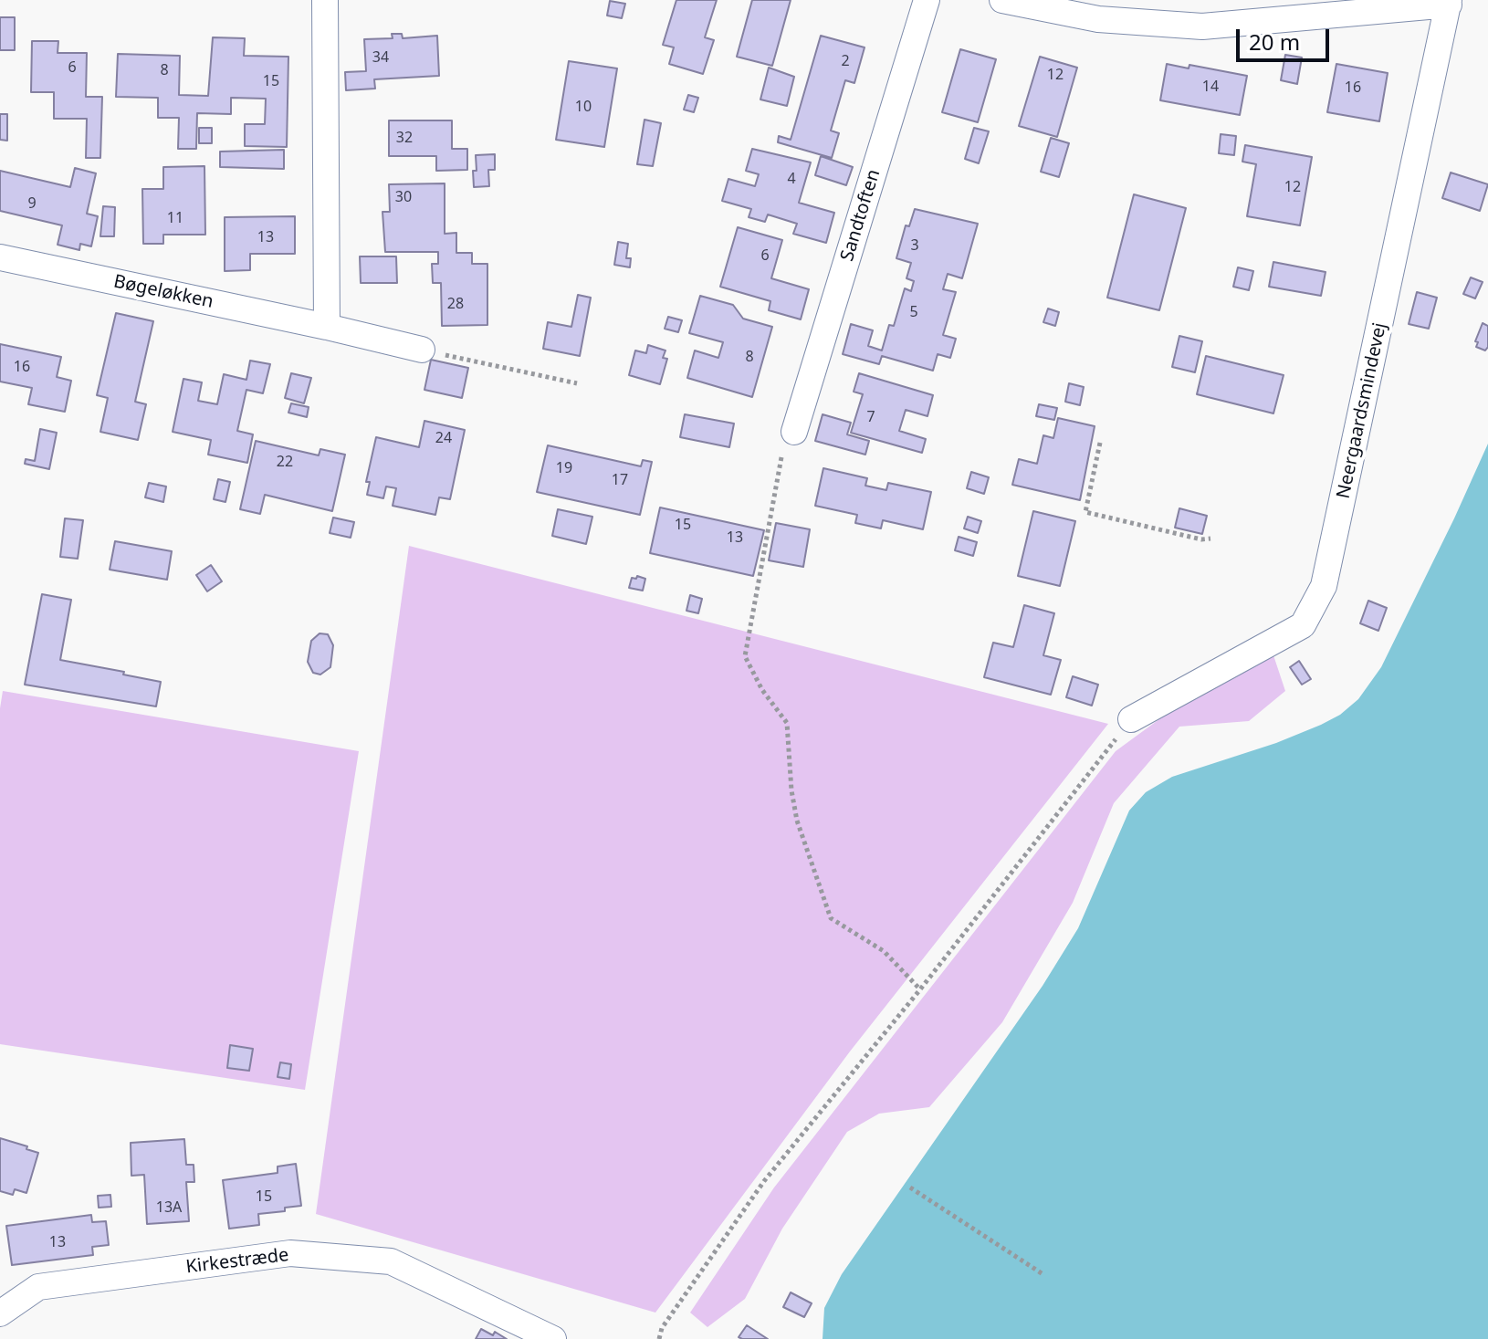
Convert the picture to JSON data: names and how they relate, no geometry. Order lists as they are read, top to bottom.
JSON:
{
  "streets": {
    "street": [
      "Sandtoften",
      "Bøgeløkken",
      "Neergaardsmindevej",
      "Kirkestræde"
    ]
  },
  "house_numbers": [
    "34",
    "2",
    "6",
    "8",
    "12",
    "15",
    "14",
    "16",
    "10",
    "32",
    "4",
    "12",
    "30",
    "9",
    "11",
    "13",
    "3",
    "6",
    "28",
    "5",
    "8",
    "16",
    "7",
    "24",
    "22",
    "19",
    "17",
    "15",
    "13",
    "15",
    "13A",
    "13"
  ],
  "scale_bar": "20 m"
}
